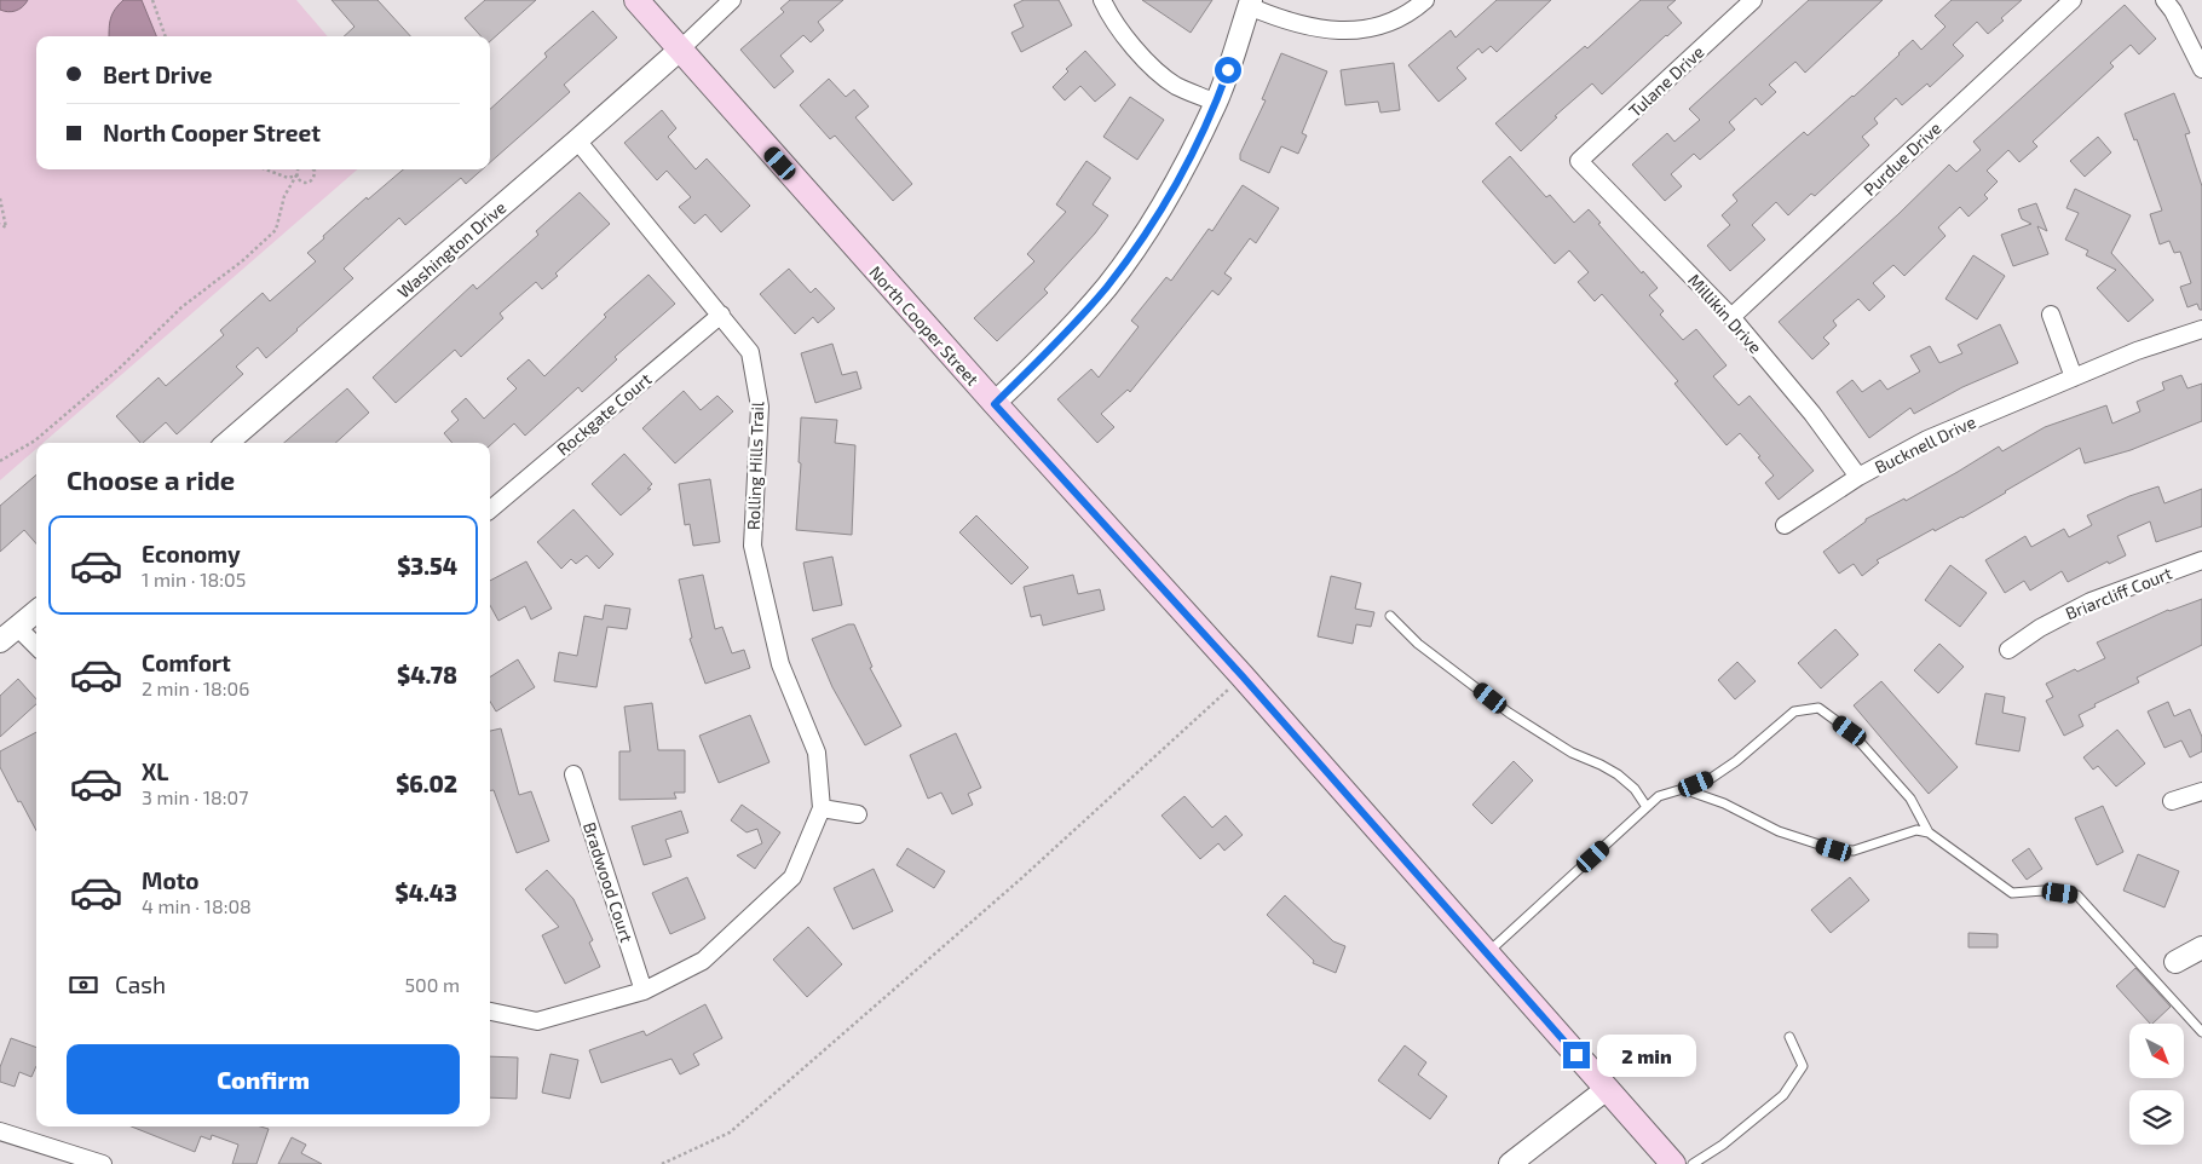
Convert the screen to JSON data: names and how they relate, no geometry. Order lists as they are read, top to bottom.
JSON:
{
  "streets": {
    "main road": ["North Cooper Street"],
    "street": [
      "Tulane Drive",
      "Purdue Drive",
      "Washington Drive",
      "Millikin Drive",
      "Rockgate Court",
      "Bucknell Drive",
      "Rolling Hills Trail",
      "Briarcliff Court",
      "Bradwood Court"
    ]
  },
  "crossings": [
    ["Tulane Drive", "Millikin Drive"],
    ["Purdue Drive", "Millikin Drive"],
    ["Washington Drive", "North Cooper Street"],
    ["Washington Drive", "Rolling Hills Trail"],
    ["Millikin Drive", "Bucknell Drive"],
    ["Rockgate Court", "Rolling Hills Trail"],
    ["Rolling Hills Trail", "Bradwood Court"]
  ],
  "north": "bottom right",
  "page": {
    "banner": ["Bert Drive", "North Cooper Street"],
    "heading": "Choose a ride",
    "list": [
      {
        "name": "Economy",
        "note": "1 min · 18:05",
        "value": "$3.54"
      },
      {
        "name": "Comfort",
        "note": "2 min · 18:06",
        "value": "$4.78"
      },
      {
        "name": "XL",
        "note": "3 min · 18:07",
        "value": "$6.02"
      },
      {
        "name": "Moto",
        "note": "4 min · 18:08",
        "value": "$4.43"
      }
    ],
    "pay": ["Cash", "500 m"],
    "buttons": "Confirm",
    "bubble": "2 min"
  }
}
